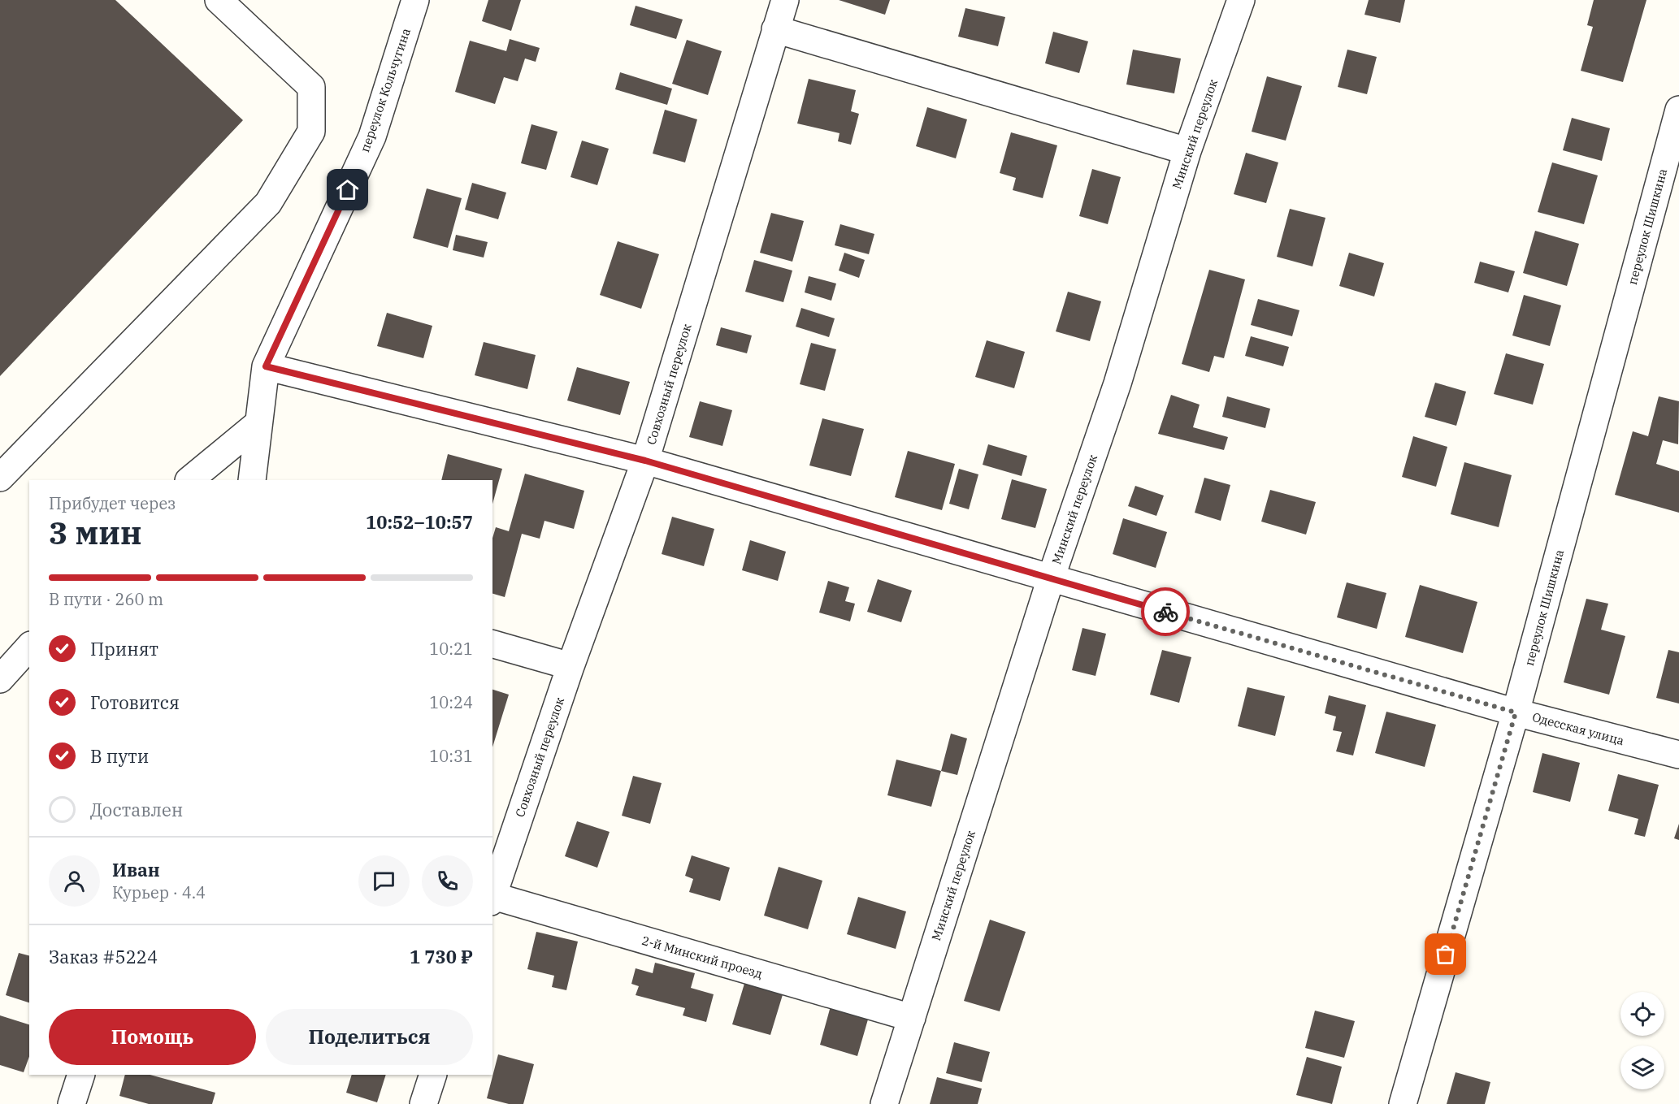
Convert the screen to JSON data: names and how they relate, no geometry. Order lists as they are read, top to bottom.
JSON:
{
  "streets": {
    "street": [
      "переулок Кольчугина",
      "Минский переулок",
      "переулок Шишкина",
      "Совхозный переулок",
      "Одесская улица",
      "2-й Минский проезд"
    ]
  },
  "crossings": [
    ["переулок Кольчугина", "Одесская улица"],
    ["Минский переулок", "Одесская улица"],
    ["Минский переулок", "2-й Минский проезд"],
    ["переулок Шишкина", "Одесская улица"],
    ["Совхозный переулок", "Одесская улица"],
    ["Совхозный переулок", "2-й Минский проезд"]
  ],
  "page": {
    "heading": ["3 мин", "Прибудет через", "10:52–10:57"],
    "panel": [
      "Иван",
      "Курьер · 4.4",
      "Заказ #5224",
      "1 730 ₽"
    ],
    "bar": "В пути · 260 m",
    "list": [
      ["Принят", "10:21"],
      ["Готовится", "10:24"],
      ["В пути", "10:31"],
      "Доставлен"
    ],
    "buttons": ["Помощь", "Поделиться"]
  }
}
